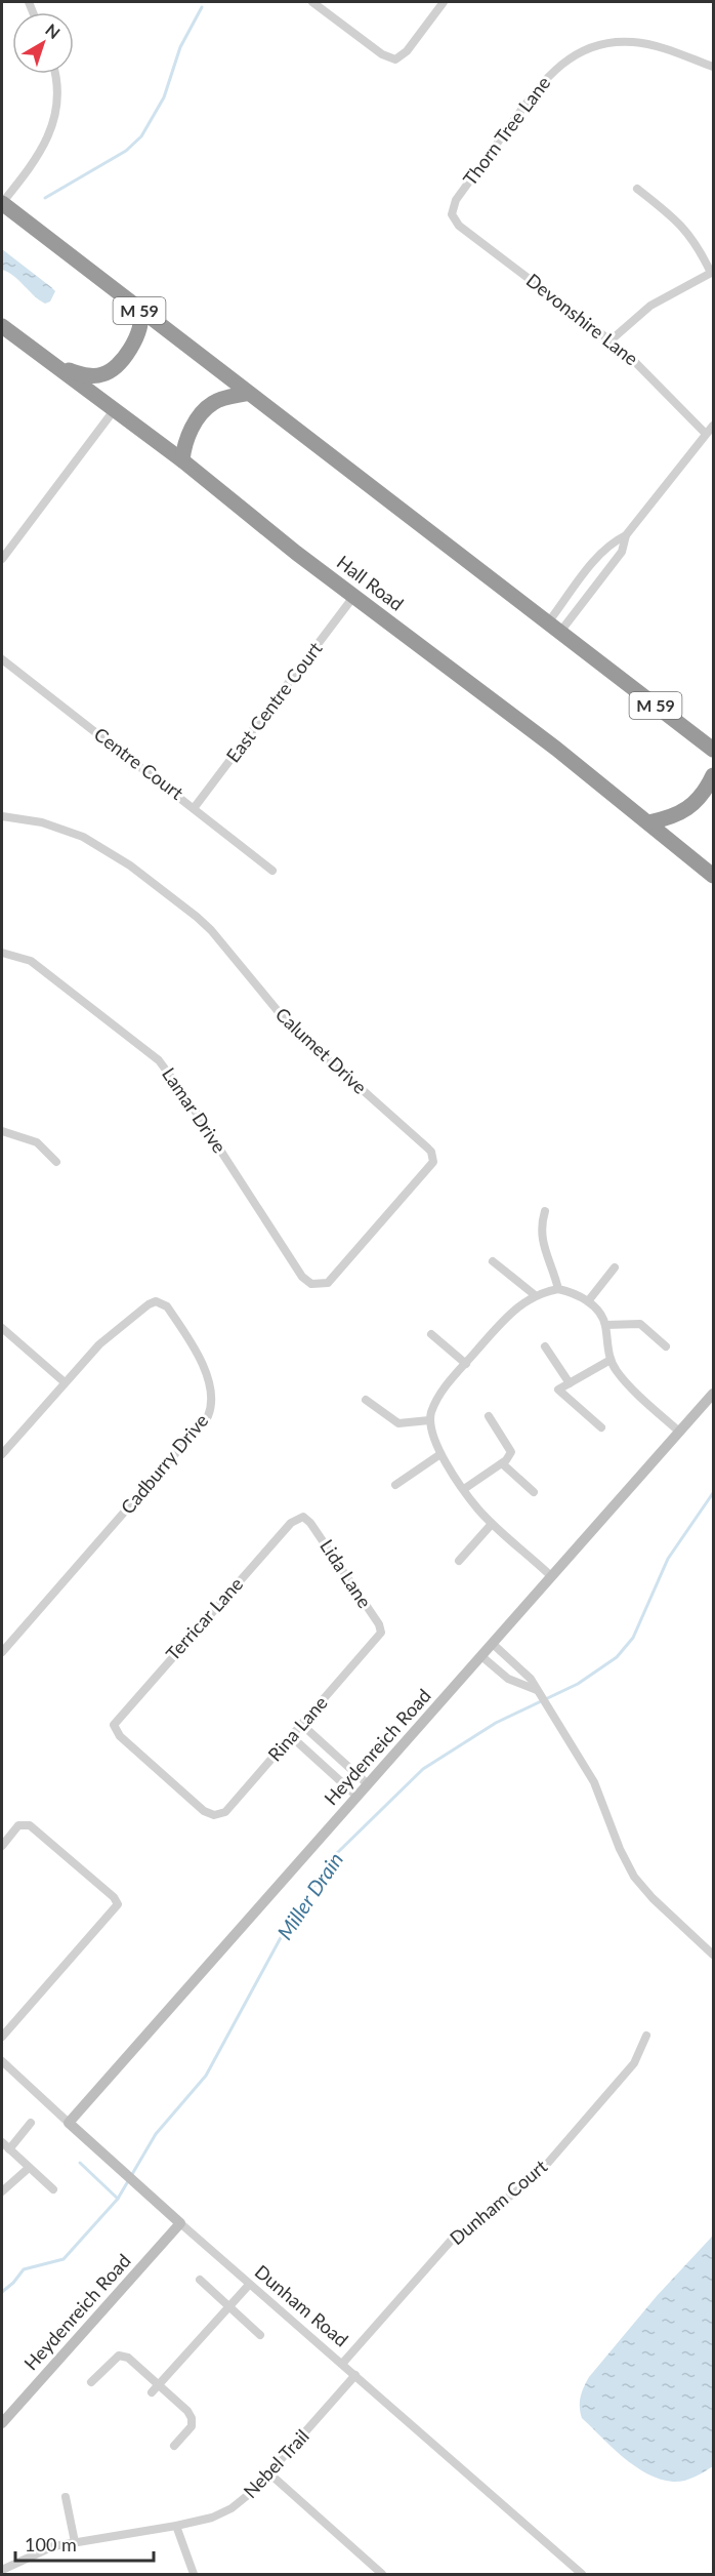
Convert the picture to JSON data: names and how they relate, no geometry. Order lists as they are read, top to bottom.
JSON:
{
  "streets": {
    "highway": ["M 59", "Hall Road"],
    "street": [
      "Thorn Tree Lane",
      "Devonshire Lane",
      "East Centre Court",
      "Centre Court",
      "Calumet Drive",
      "Lamar Drive",
      "Cadburry Drive",
      "Lida Lane",
      "Terricar Lane",
      "Rina Lane",
      "Heydenreich Road",
      "Dunham Court",
      "Dunham Road",
      "Nebel Trail"
    ]
  },
  "crossings": [
    ["Thorn Tree Lane", "Devonshire Lane"],
    ["Hall Road", "East Centre Court"],
    ["East Centre Court", "Centre Court"],
    ["Calumet Drive", "Lamar Drive"],
    ["Lida Lane", "Terricar Lane"],
    ["Lida Lane", "Rina Lane"],
    ["Terricar Lane", "Rina Lane"],
    ["Heydenreich Road", "Dunham Road"],
    ["Dunham Court", "Dunham Road"],
    ["Dunham Road", "Nebel Trail"]
  ],
  "water": ["Miller Drain"],
  "scale_bar": "100 m",
  "north": "top right"
}
